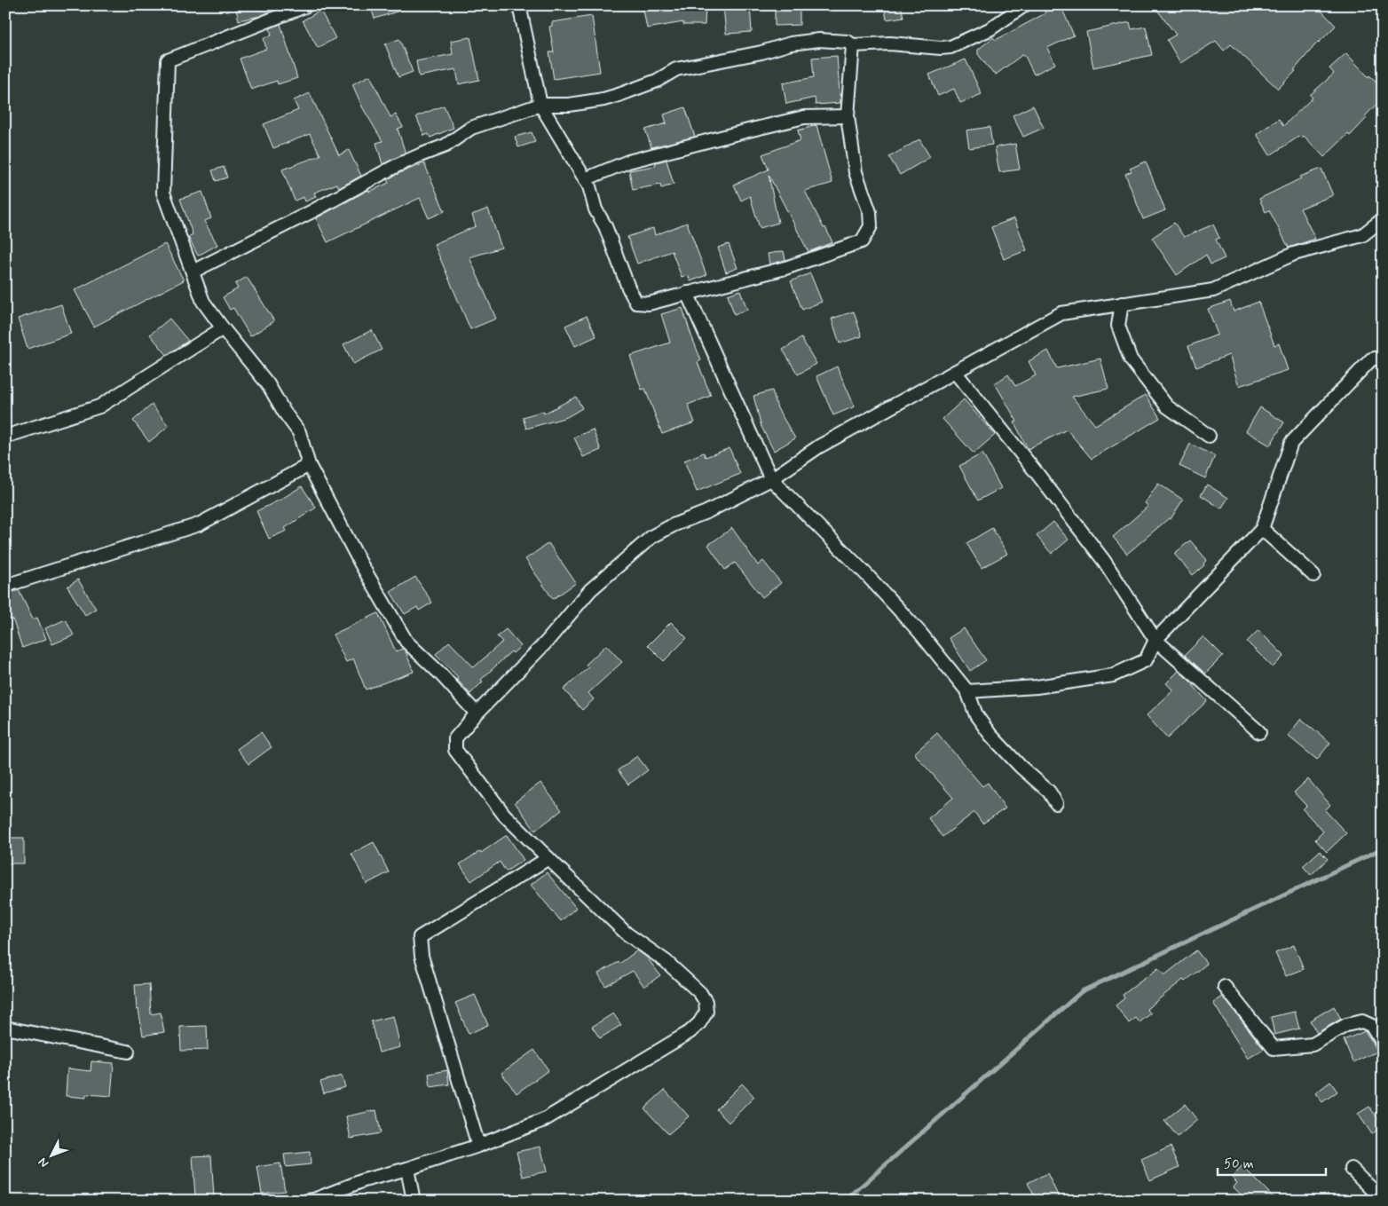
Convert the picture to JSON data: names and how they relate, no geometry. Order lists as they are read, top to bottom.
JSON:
{
  "scale_bar": "50 m",
  "north": "bottom left"
}
